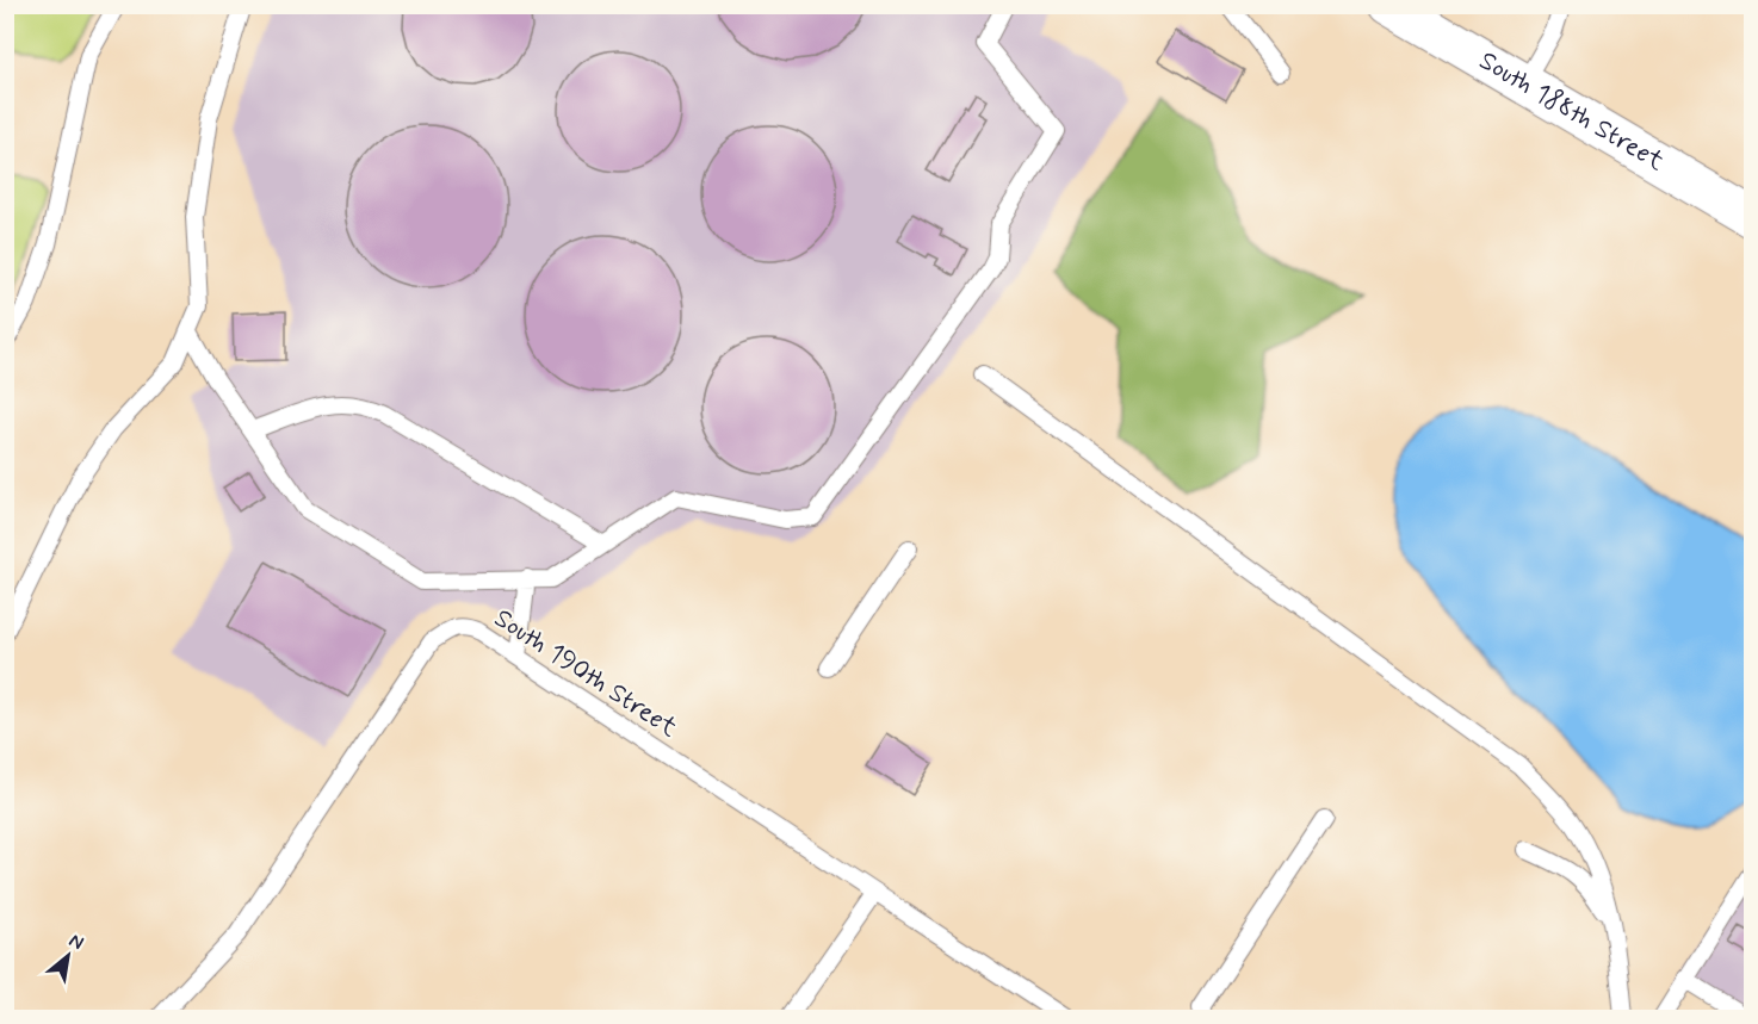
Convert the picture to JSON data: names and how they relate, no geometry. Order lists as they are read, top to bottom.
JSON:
{
  "streets": {
    "main road": ["South 188th Street"],
    "lane": ["South 190th Street"]
  },
  "north": "top right"
}
